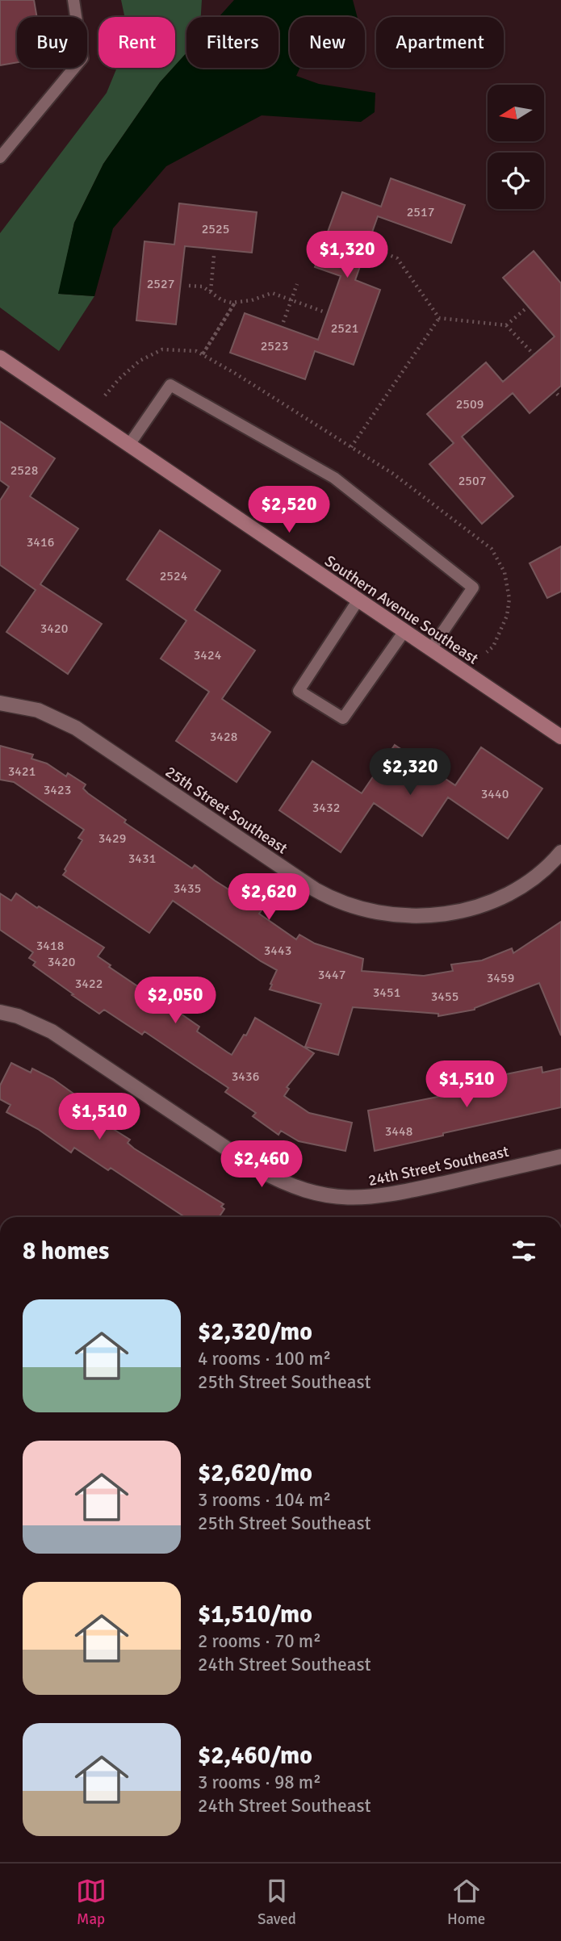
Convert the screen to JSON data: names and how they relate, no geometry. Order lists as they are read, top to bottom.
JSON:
{
  "streets": {
    "main road": ["Southern Avenue Southeast"],
    "street": ["25th Street Southeast", "24th Street Southeast"]
  },
  "house_numbers": [
    "2517",
    "2525",
    "2527",
    "2521",
    "2523",
    "2509",
    "2528",
    "2507",
    "3416",
    "2524",
    "3420",
    "3424",
    "3428",
    "3421",
    "3423",
    "3440",
    "3432",
    "3429",
    "3431",
    "3435",
    "3418",
    "3443",
    "3420",
    "3447",
    "3459",
    "3422",
    "3451",
    "3455",
    "3436",
    "3448"
  ],
  "north": "left",
  "page": {
    "chip": [
      "Buy",
      "Rent",
      "Filters",
      "New",
      "Apartment"
    ],
    "price": [
      "$1,320",
      "$2,520",
      "$2,320",
      "$2,620",
      "$2,050",
      "$1,510",
      "$1,510",
      "$2,460"
    ],
    "heading": "8 homes",
    "list": [
      {
        "name": "$2,320/mo",
        "note": "4 rooms · 100 m² · 25th Street Southeast"
      },
      {
        "name": "$2,620/mo",
        "note": "3 rooms · 104 m² · 25th Street Southeast"
      },
      {
        "name": "$1,510/mo",
        "note": "2 rooms · 70 m² · 24th Street Southeast"
      },
      {
        "name": "$2,460/mo",
        "note": "3 rooms · 98 m² · 24th Street Southeast"
      }
    ],
    "tabs": ["Map", "Saved", "Home"]
  }
}
